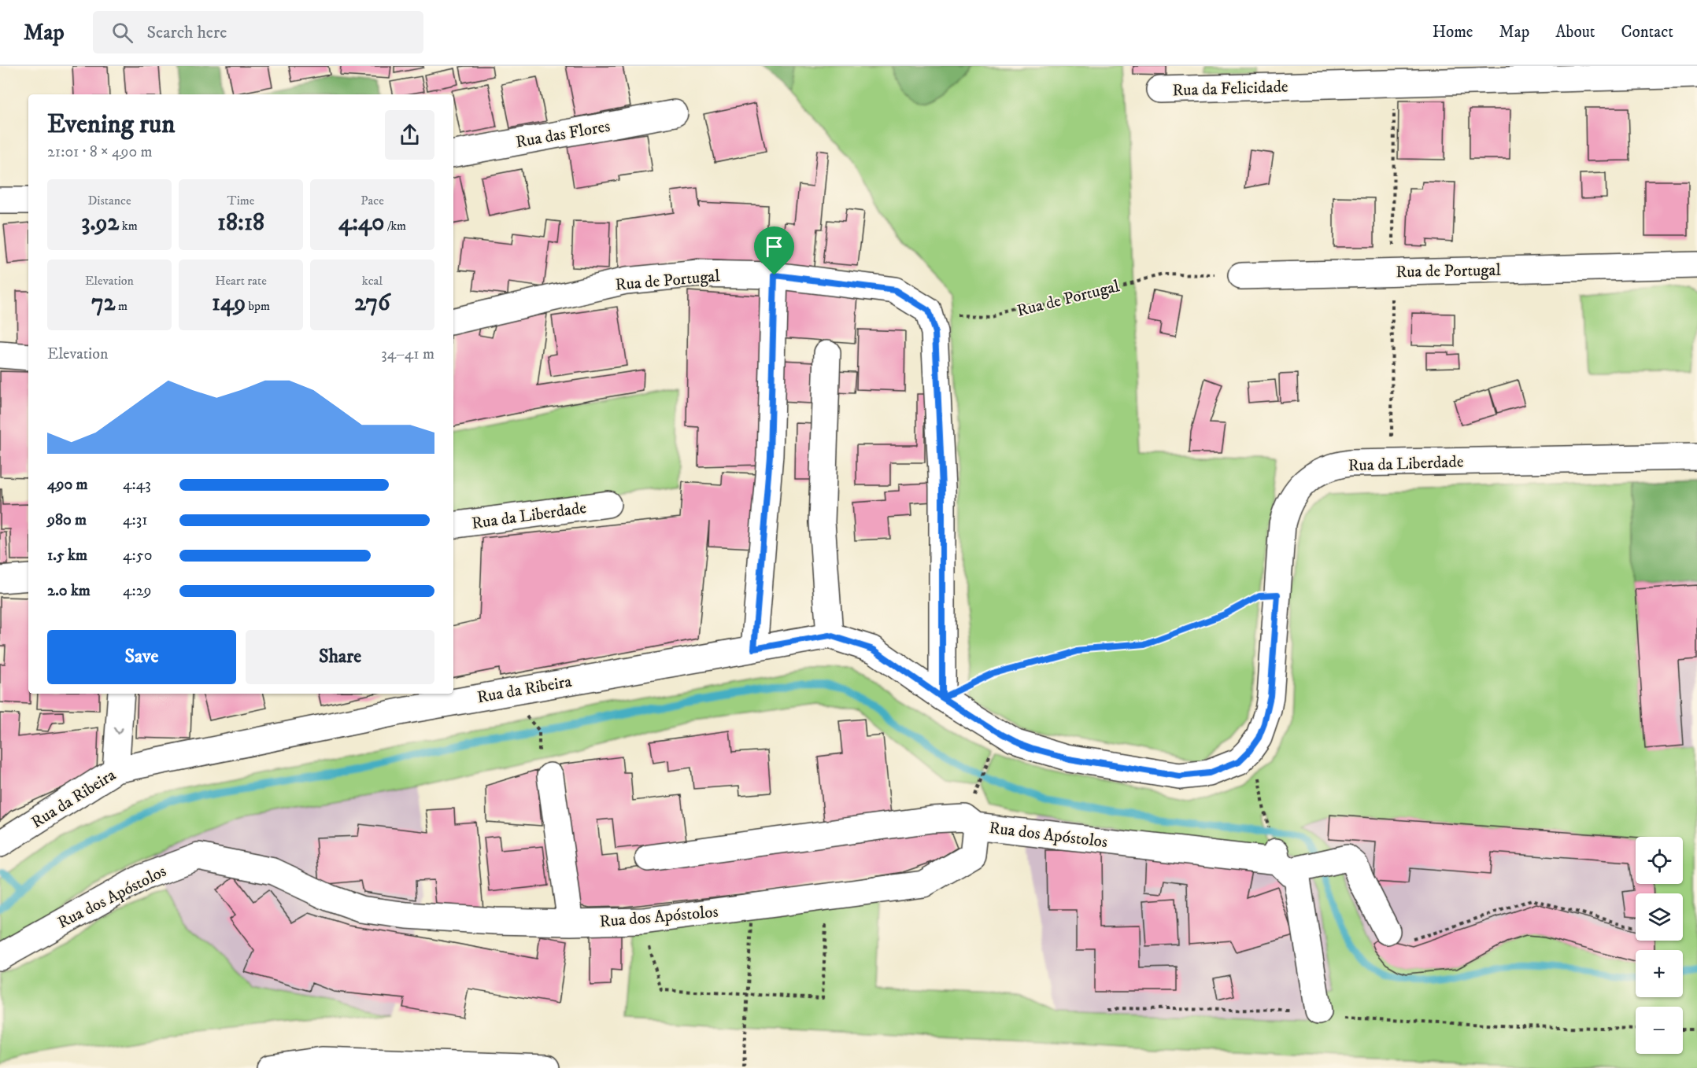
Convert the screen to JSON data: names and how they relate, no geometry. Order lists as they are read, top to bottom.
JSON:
{
  "streets": {
    "main road": [
      "Rua da Felicidade",
      "Rua das Flores",
      "Rua de Portugal",
      "Rua da Liberdade",
      "Rua da Ribeira",
      "Rua dos Apóstolos"
    ]
  },
  "crossings": [
    ["Rua da Liberdade", "Rua da Ribeira"]
  ],
  "page": {
    "header": "Map",
    "search": "Search here",
    "nav": [
      "Home",
      "Map",
      "About",
      "Contact"
    ],
    "heading": ["Evening run", "21:01 · 8 × 490 m"],
    "stats": [
      ["Distance", "3.92 km"],
      ["Time", "18:18"],
      ["Pace", "4:40 /km"],
      ["Elevation", "72 m"],
      ["Heart rate", "149 bpm"],
      ["kcal", "276"]
    ],
    "chart": ["Elevation", "34–41 m"],
    "list": [
      {
        "name": "490 m",
        "note": "4:43"
      },
      {
        "name": "980 m",
        "note": "4:31"
      },
      {
        "name": "1.5 km",
        "note": "4:50"
      },
      {
        "name": "2.0 km",
        "note": "4:29"
      }
    ],
    "buttons": ["Save", "Share"],
    "map_buttons": ["+", "−"]
  }
}
